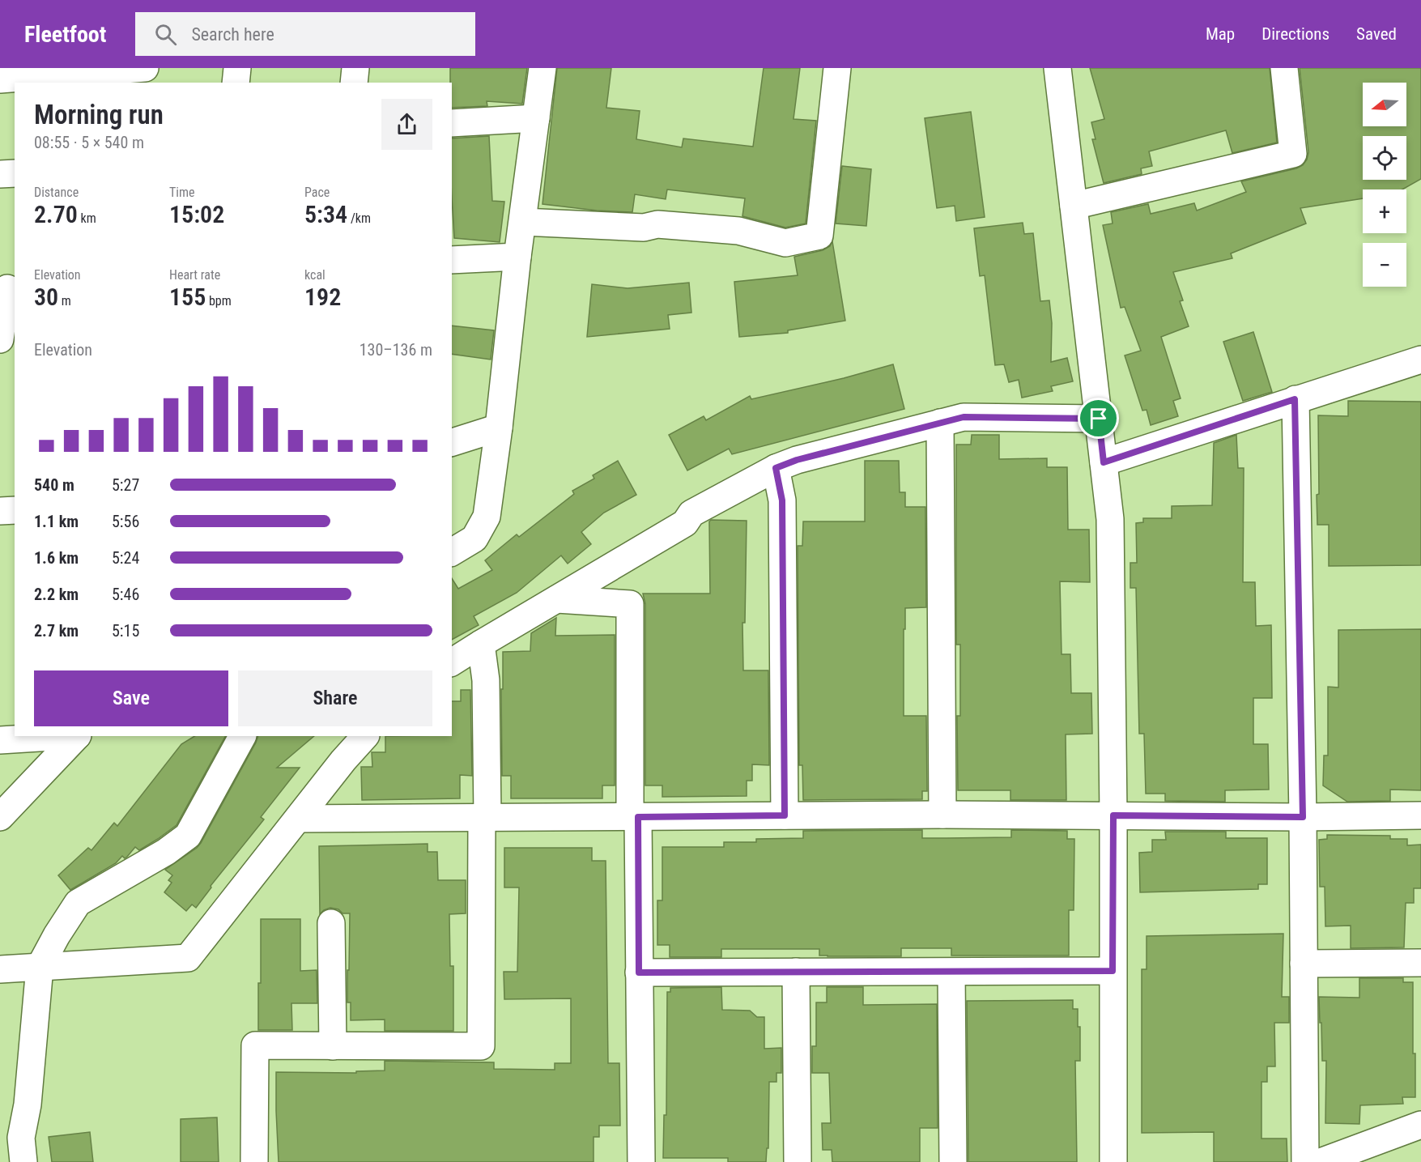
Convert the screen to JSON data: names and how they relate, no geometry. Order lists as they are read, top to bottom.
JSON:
{
  "north": "left",
  "page": {
    "header": "Fleetfoot",
    "search": "Search here",
    "nav": ["Map", "Directions", "Saved"],
    "map_buttons": ["+", "−"],
    "heading": ["Morning run", "08:55 · 5 × 540 m"],
    "stats": [
      ["Distance", "2.70 km"],
      ["Time", "15:02"],
      ["Pace", "5:34 /km"],
      ["Elevation", "30 m"],
      ["Heart rate", "155 bpm"],
      ["kcal", "192"]
    ],
    "chart": ["Elevation", "130–136 m"],
    "list": [
      {
        "name": "540 m",
        "note": "5:27"
      },
      {
        "name": "1.1 km",
        "note": "5:56"
      },
      {
        "name": "1.6 km",
        "note": "5:24"
      },
      {
        "name": "2.2 km",
        "note": "5:46"
      },
      {
        "name": "2.7 km",
        "note": "5:15"
      }
    ],
    "buttons": ["Save", "Share"]
  }
}
